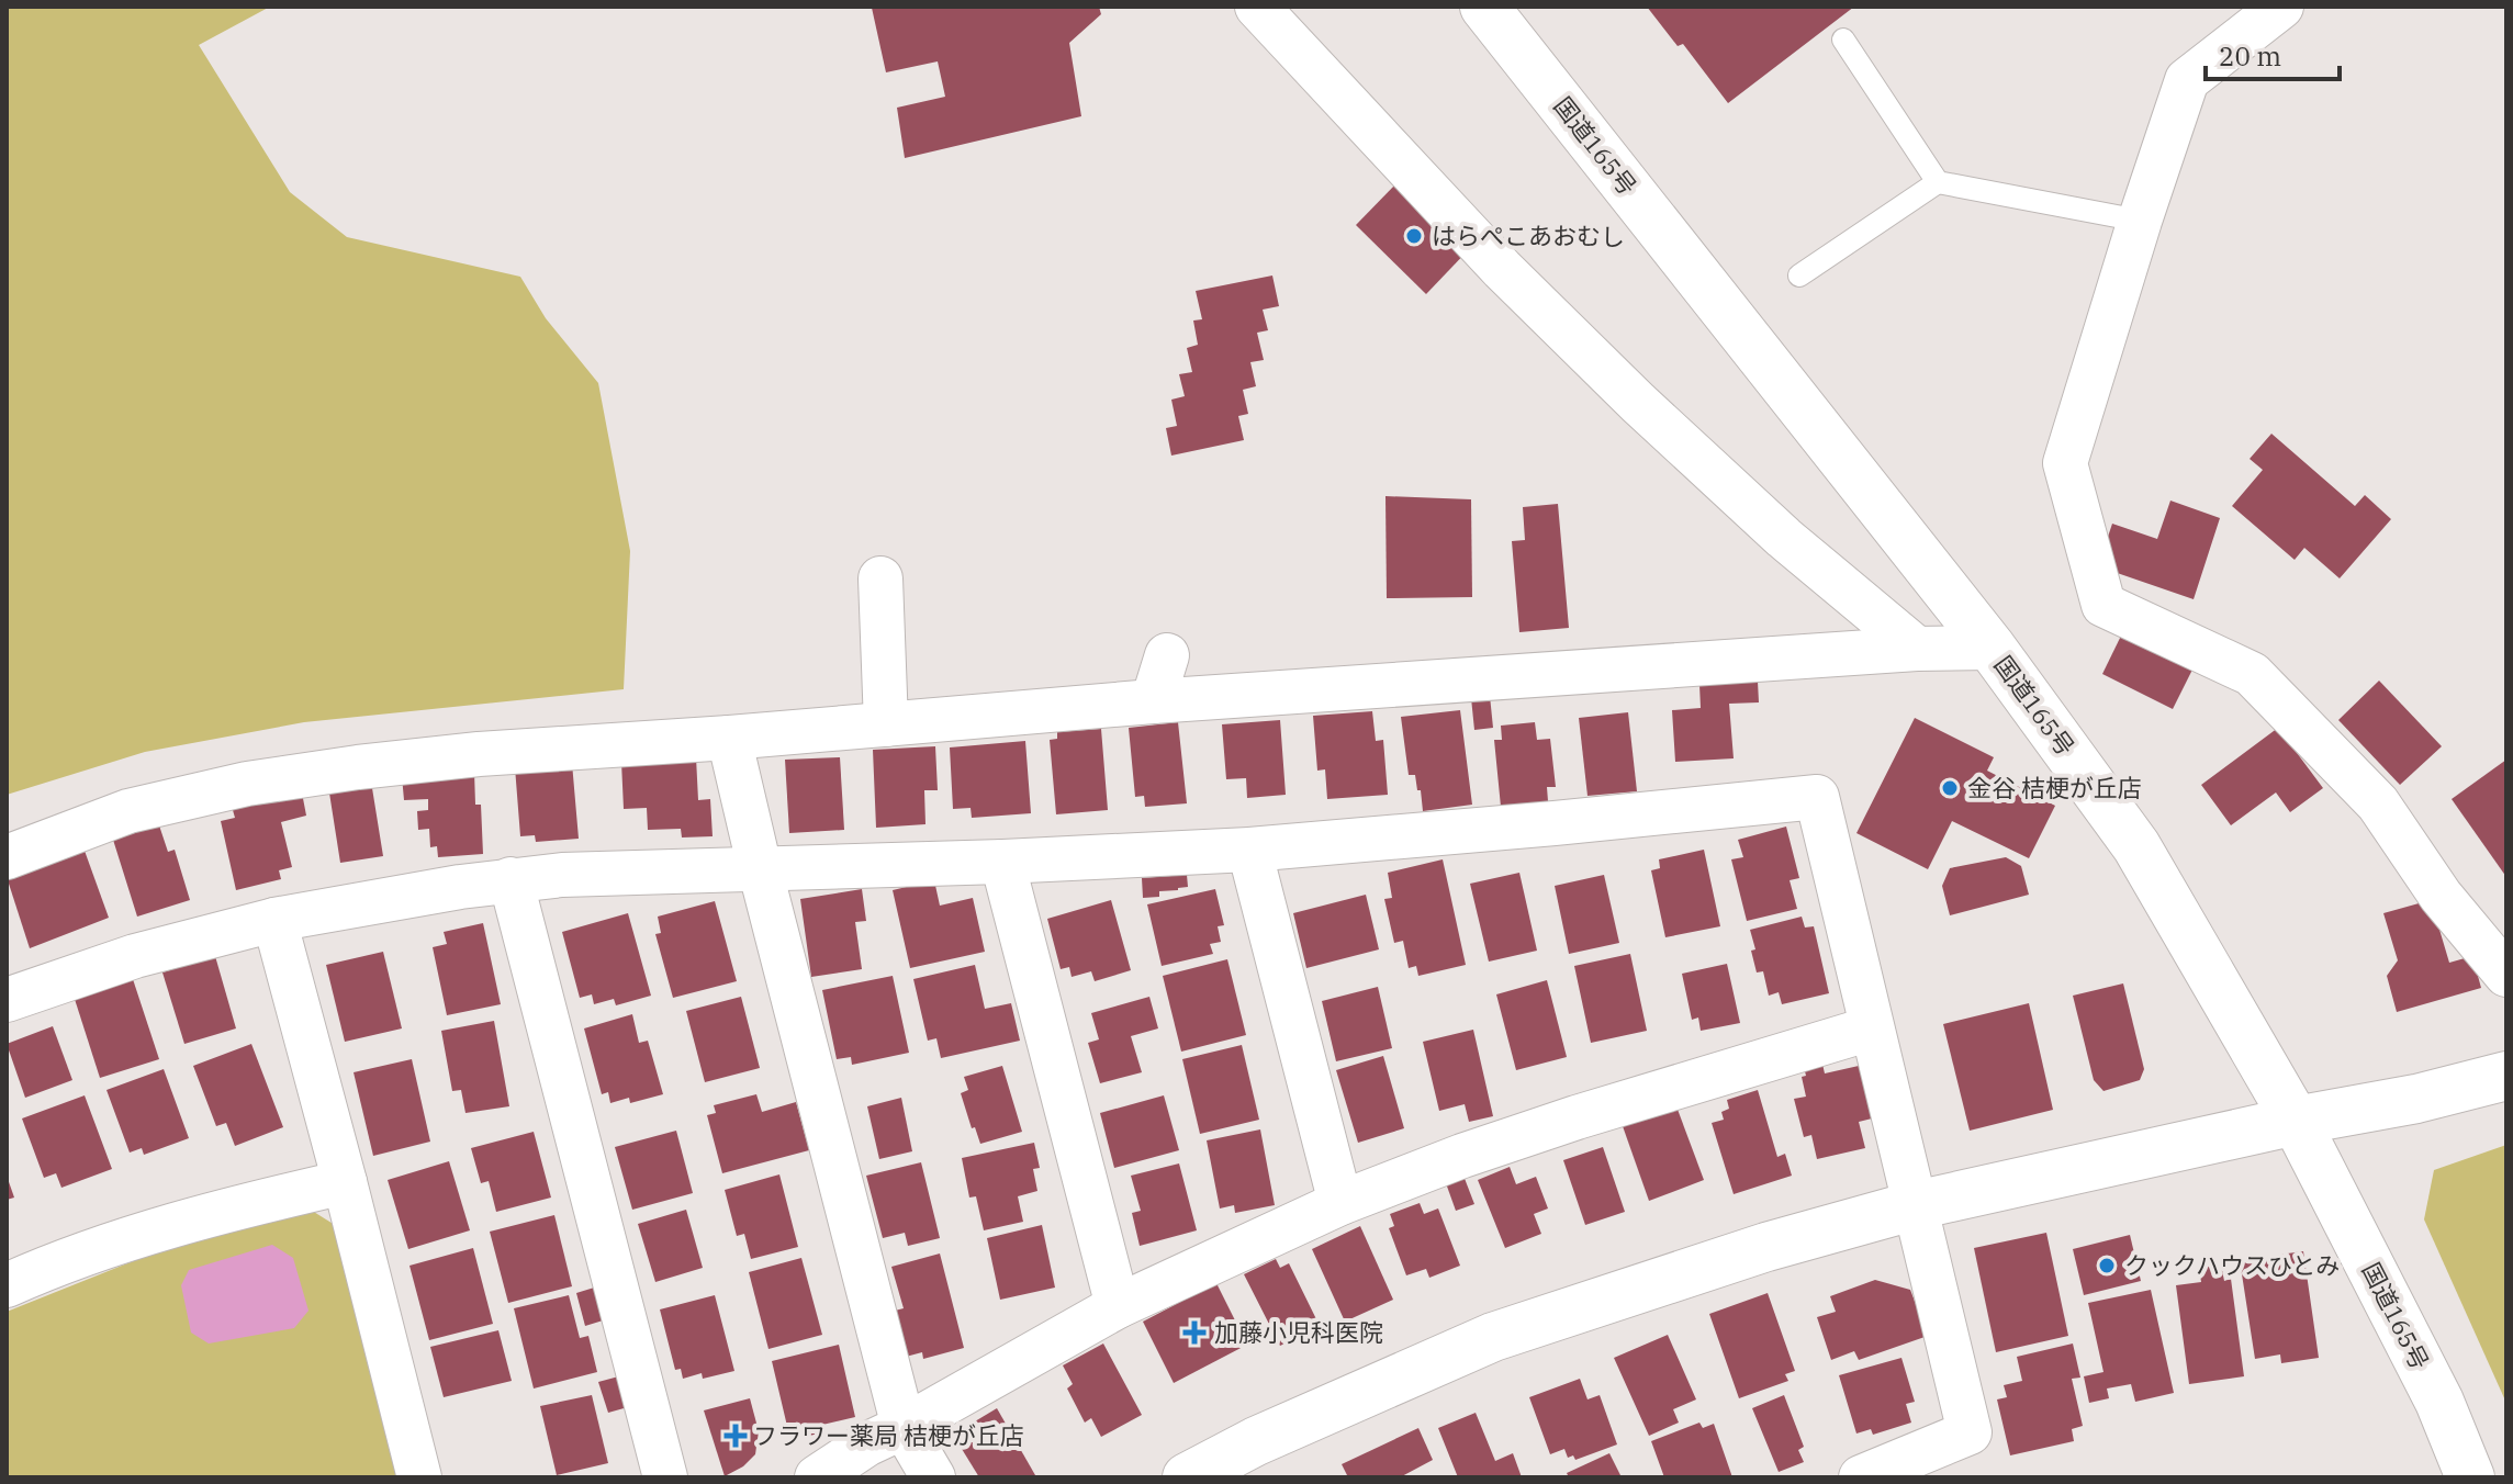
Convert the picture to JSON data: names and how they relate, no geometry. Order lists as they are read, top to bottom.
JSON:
{
  "streets": {
    "main road": ["国道165号"]
  },
  "places": {
    "other": ["はらぺこあおむし", "金谷 桔梗が丘店", "クックハウスひとみ"],
    "health": ["加藤小児科医院", "フラワー薬局 桔梗が丘店"]
  },
  "scale_bar": "20 m"
}
